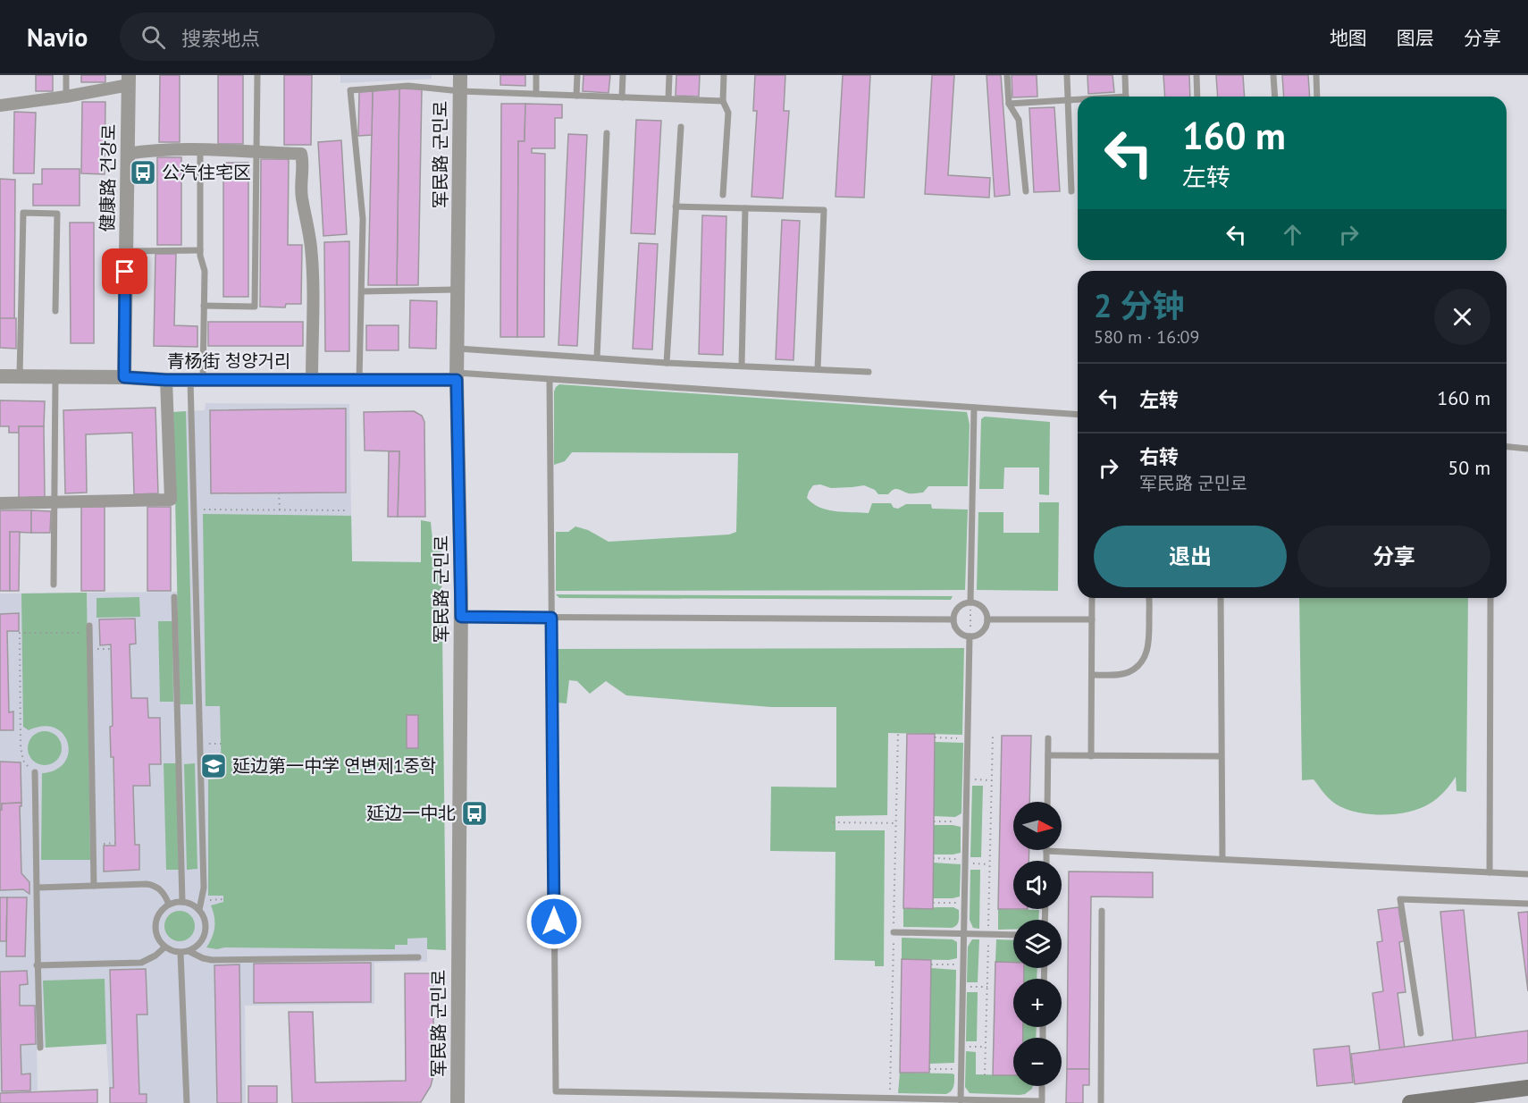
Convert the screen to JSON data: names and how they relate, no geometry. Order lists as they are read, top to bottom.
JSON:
{
  "streets": {
    "street": ["军民路 군민로", "健康路 건강로", "青杨街 청양거리"]
  },
  "crossings": [
    ["军民路 군민로", "青杨街 청양거리"],
    ["健康路 건강로", "青杨街 청양거리"]
  ],
  "places": {
    "bus stop": ["公汽住宅区", "延边一中北"],
    "school or university": ["延边第一中学 연변제1중학"]
  },
  "north": "right",
  "page": {
    "header": "Navio",
    "search": "搜索地点",
    "nav": ["地图", "图层", "分享"],
    "turn": ["160 m", "左转"],
    "heading": ["2 分钟", "580 m · 16:09"],
    "list": [
      {
        "name": "左转",
        "value": "160 m"
      },
      {
        "name": "右转",
        "note": "军民路 군민로",
        "value": "50 m"
      }
    ],
    "buttons": ["退出", "分享"],
    "map_buttons": ["+", "−"]
  }
}
